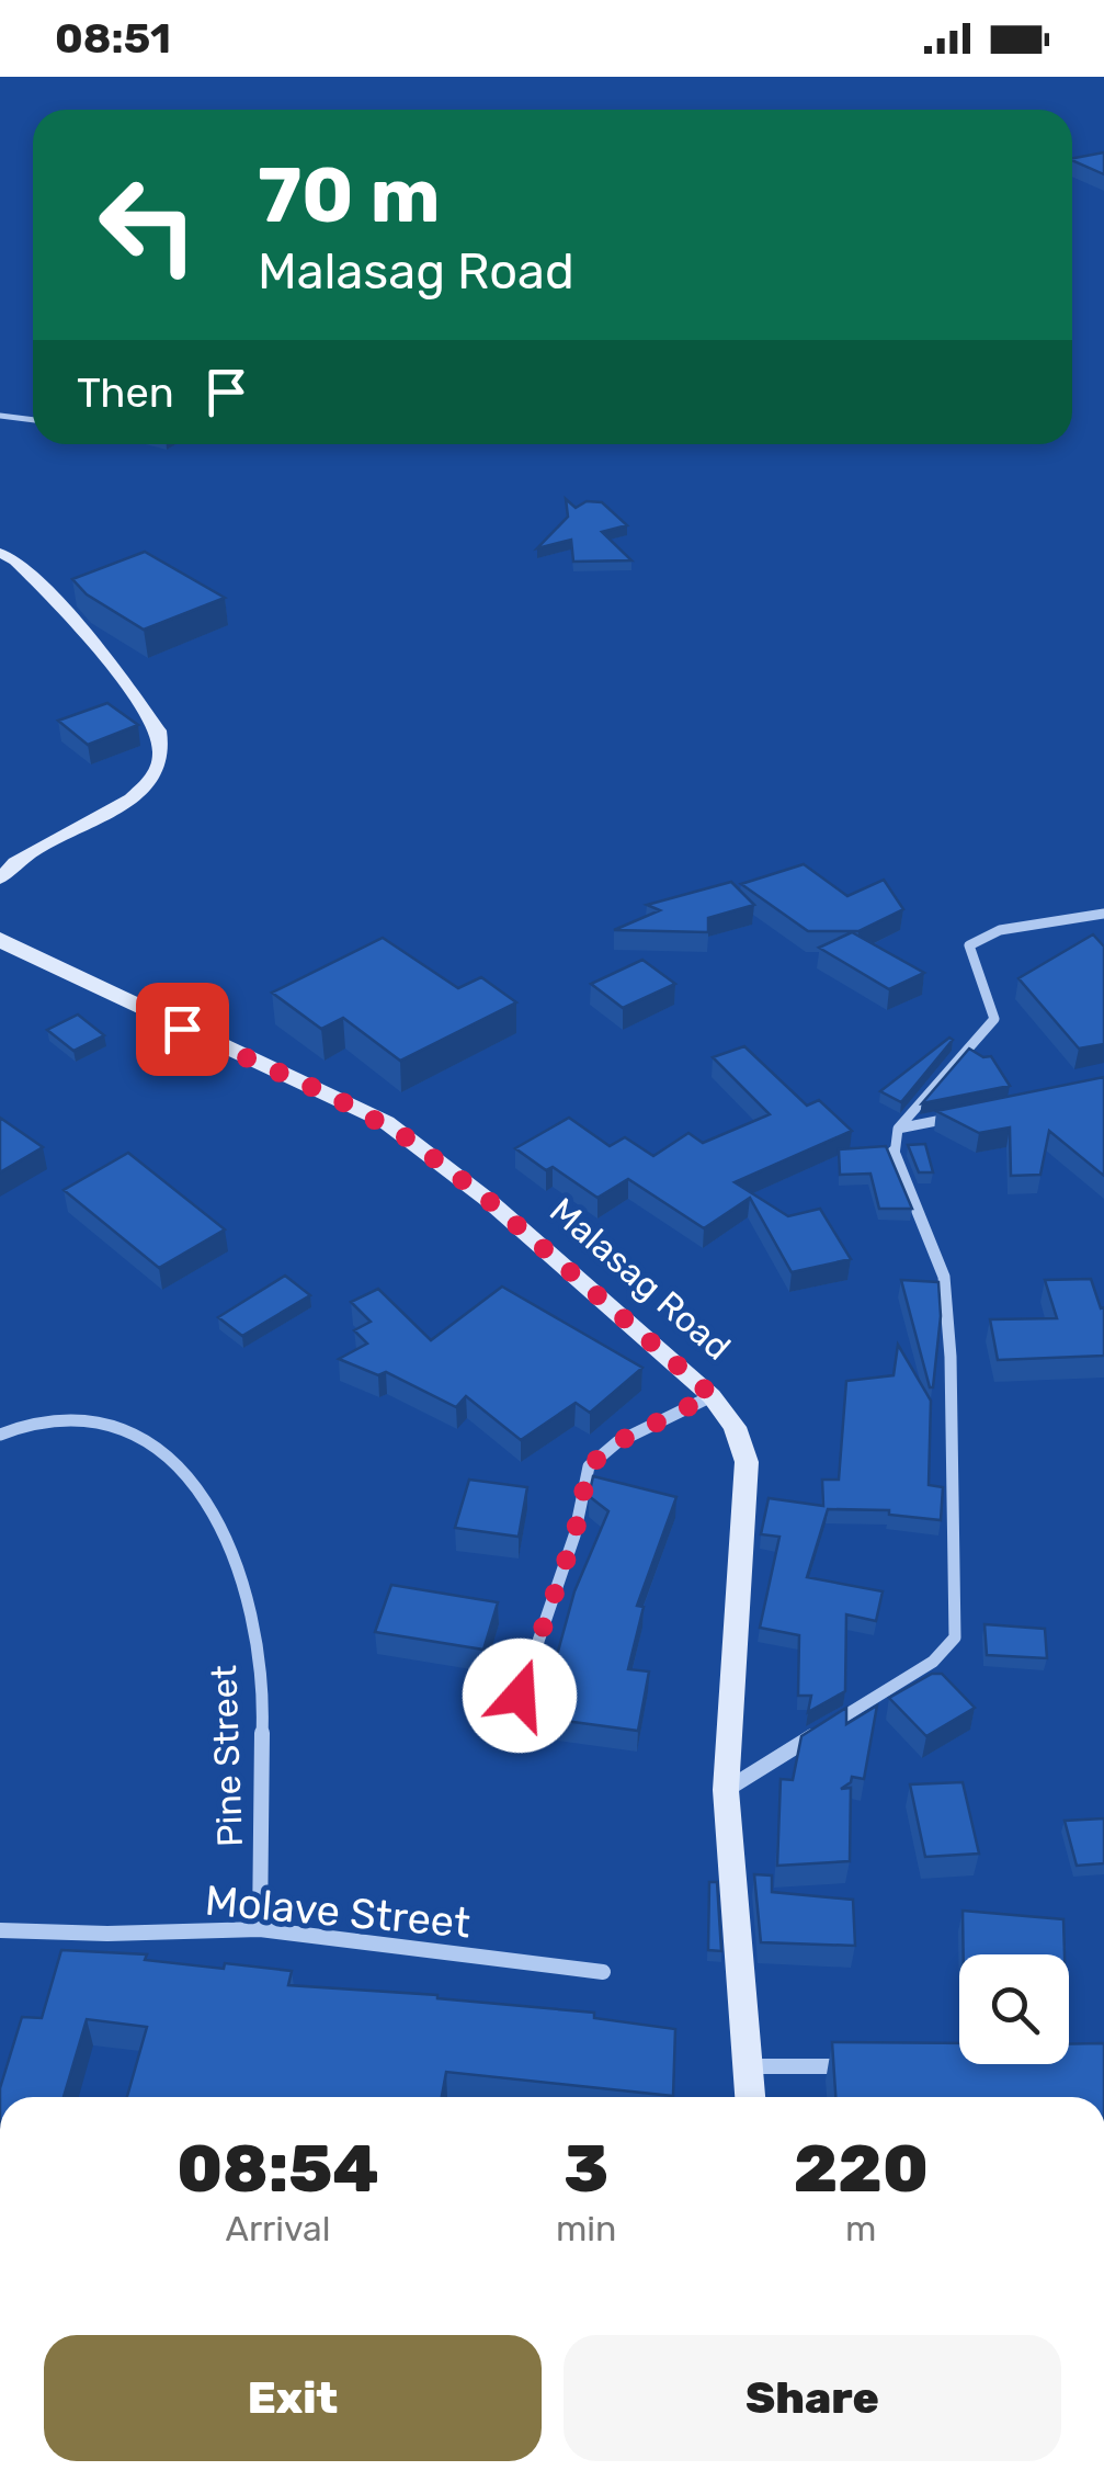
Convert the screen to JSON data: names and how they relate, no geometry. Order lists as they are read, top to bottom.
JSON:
{
  "streets": {
    "street": ["Malasag Road", "Pine Street", "Molave Street"]
  },
  "crossings": [
    ["Pine Street", "Molave Street"]
  ],
  "page": {
    "status": "08:51",
    "turn": ["70 m", "Malasag Road"],
    "then": "Then",
    "eta": [
      "08:54",
      "Arrival",
      "3",
      "min",
      "220",
      "m"
    ],
    "buttons": ["Exit", "Share"]
  }
}
